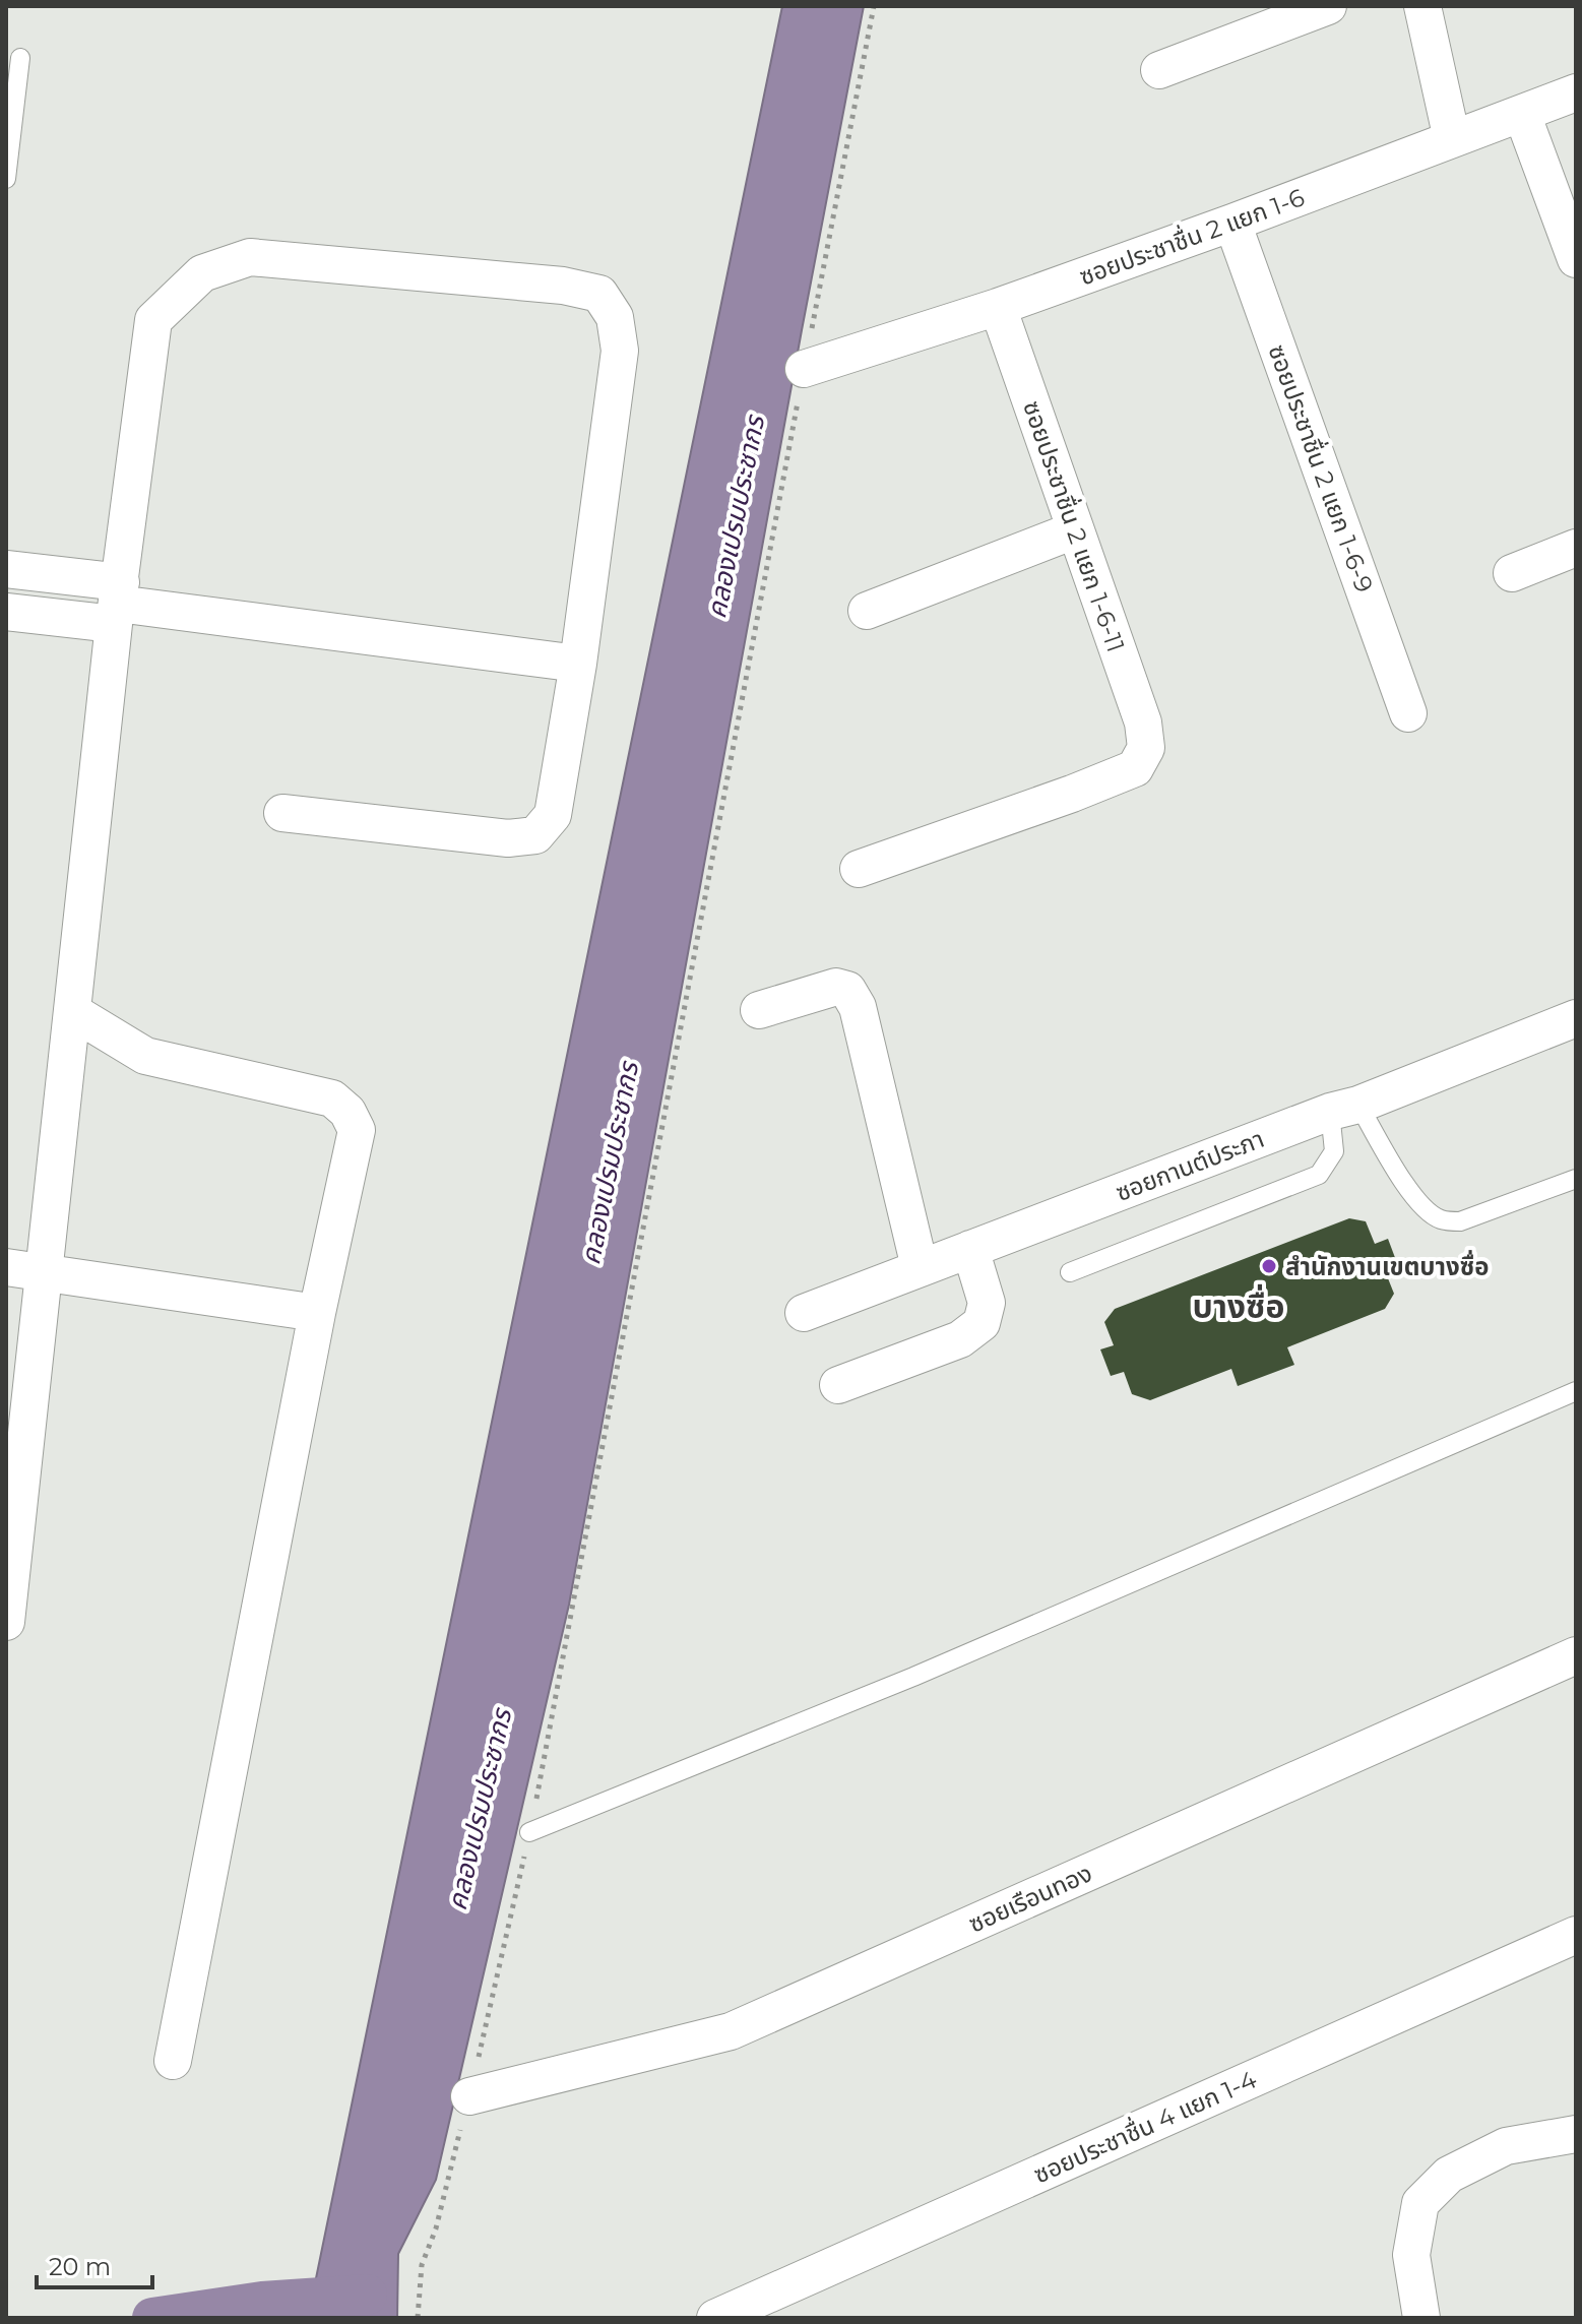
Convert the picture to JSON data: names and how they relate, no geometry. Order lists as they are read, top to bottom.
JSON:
{
  "streets": {
    "street": [
      "ซอยประชาชื่น 2 แยก 1-6",
      "ซอยประชาชื่น 2 แยก 1-6-9",
      "ซอยประชาชื่น 2 แยก 1-6-11",
      "ซอยกานต์ประภา",
      "ซอยเรือนทอง",
      "ซอยประชาชื่น 4 แยก 1-4"
    ]
  },
  "crossings": [
    ["ซอยประชาชื่น 2 แยก 1-6", "ซอยประชาชื่น 2 แยก 1-6-9"],
    ["ซอยประชาชื่น 2 แยก 1-6", "ซอยประชาชื่น 2 แยก 1-6-11"]
  ],
  "districts": ["บางซื่อ"],
  "water": ["คลองเปรมประชากร"],
  "places": ["สำนักงานเขตบางซื่อ"],
  "scale_bar": "20 m"
}
